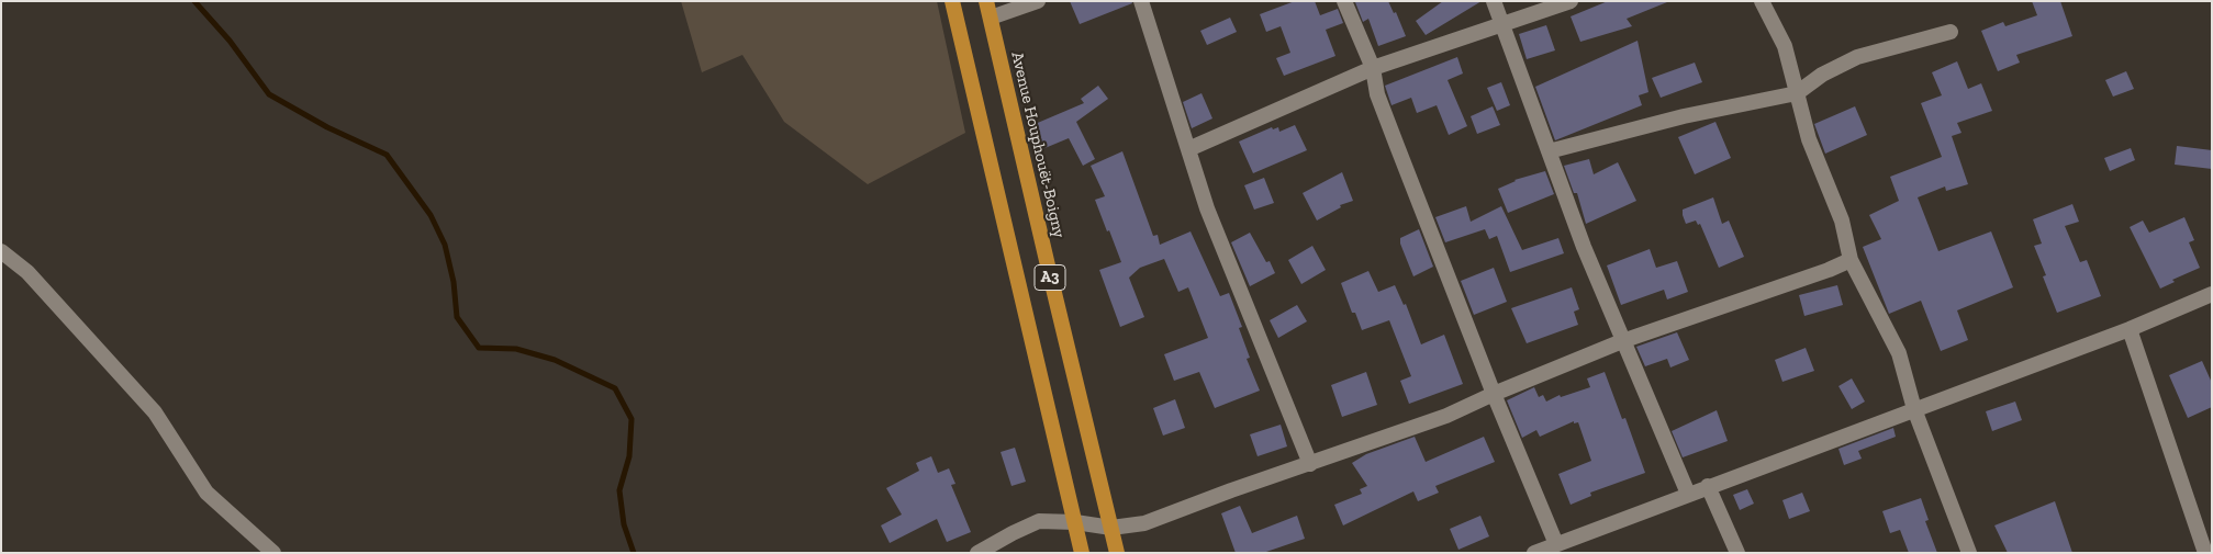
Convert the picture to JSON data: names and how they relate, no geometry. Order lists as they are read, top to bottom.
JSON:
{
  "streets": {
    "highway": ["Avenue Houphouët-Boigny", "A3"]
  }
}
